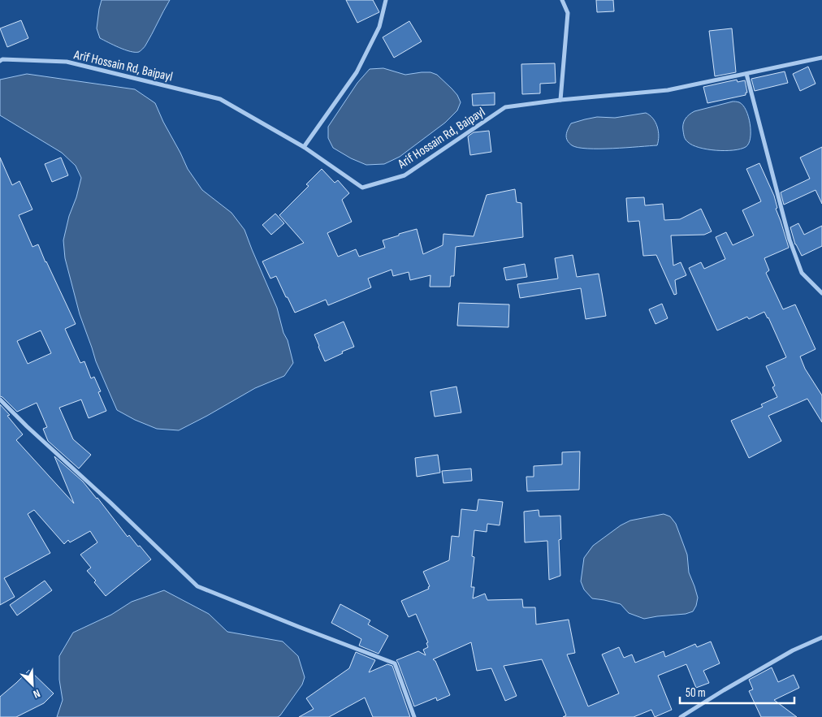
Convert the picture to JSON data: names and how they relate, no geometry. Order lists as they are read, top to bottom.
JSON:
{
  "streets": {
    "street": ["Arif Hossain Rd, Baipayl"]
  },
  "scale_bar": "50 m",
  "north": "bottom right"
}
